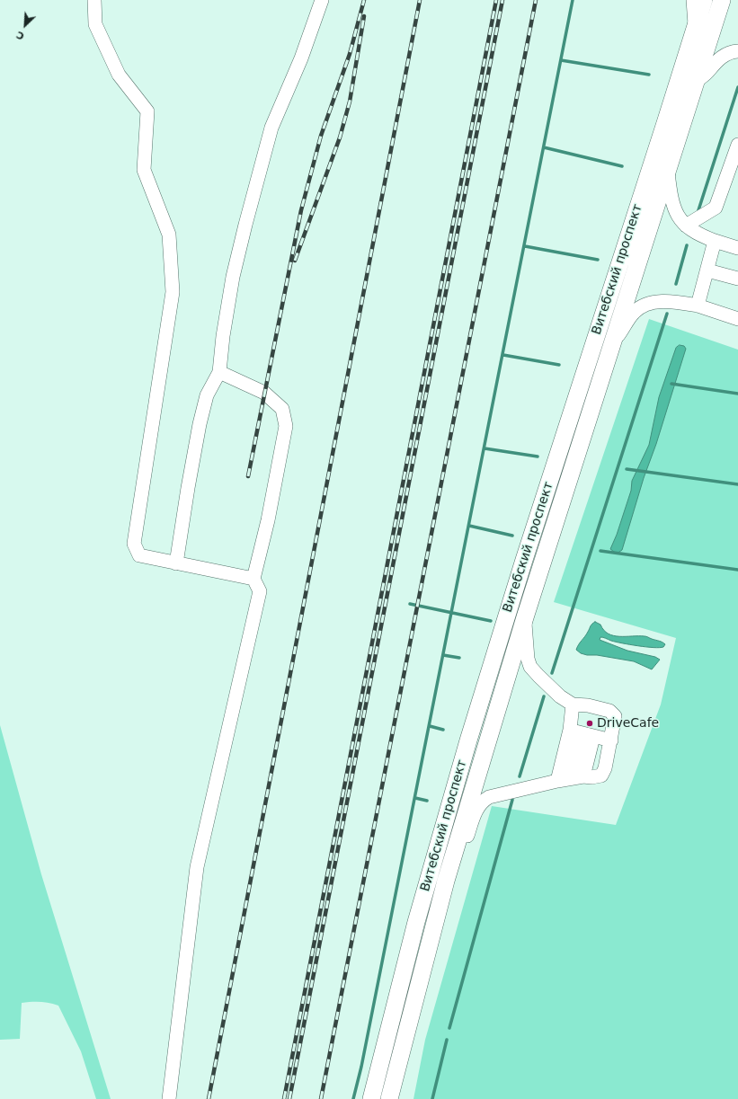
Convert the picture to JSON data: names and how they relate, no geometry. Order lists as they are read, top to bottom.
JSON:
{
  "streets": {
    "main road": ["Витебский проспект"]
  },
  "places": ["DriveCafe"],
  "north": "bottom left"
}
